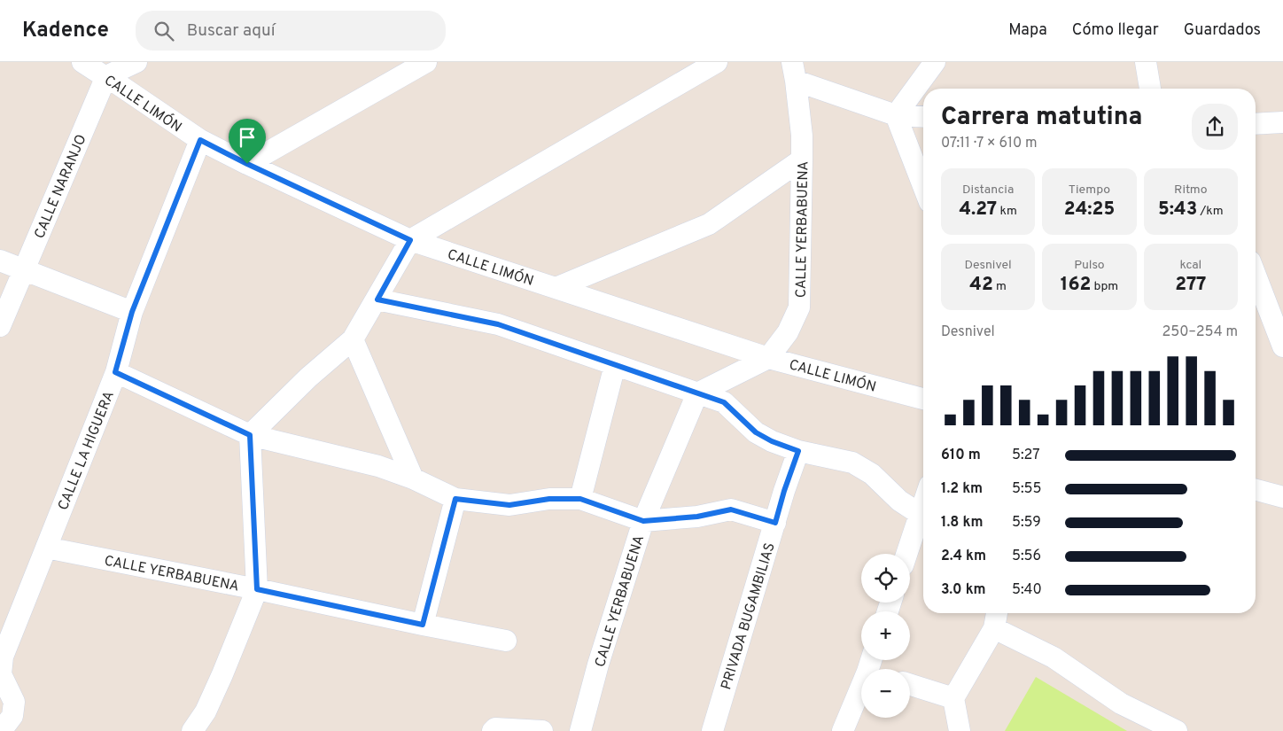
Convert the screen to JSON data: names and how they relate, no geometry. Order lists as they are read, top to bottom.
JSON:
{
  "streets": {
    "street": [
      "CALLE LIMÓN",
      "CALLE NARANJO",
      "CALLE YERBABUENA",
      "CALLE LA HIGUERA",
      "PRIVADA BUGAMBILIAS"
    ]
  },
  "crossings": [
    ["CALLE LIMÓN", "CALLE NARANJO"],
    ["CALLE LIMÓN", "CALLE YERBABUENA"],
    ["CALLE LIMÓN", "CALLE LA HIGUERA"],
    ["CALLE YERBABUENA", "CALLE LA HIGUERA"]
  ],
  "page": {
    "header": "Kadence",
    "search": "Buscar aquí",
    "nav": ["Mapa", "Cómo llegar", "Guardados"],
    "heading": ["Carrera matutina", "07:11 · 7 × 610 m"],
    "stats": [
      ["Distancia", "4.27 km"],
      ["Tiempo", "24:25"],
      ["Ritmo", "5:43 /km"],
      ["Desnivel", "42 m"],
      ["Pulso", "162 bpm"],
      ["kcal", "277"]
    ],
    "chart": ["Desnivel", "250–254 m"],
    "list": [
      {
        "name": "610 m",
        "note": "5:27"
      },
      {
        "name": "1.2 km",
        "note": "5:55"
      },
      {
        "name": "1.8 km",
        "note": "5:59"
      },
      {
        "name": "2.4 km",
        "note": "5:56"
      },
      {
        "name": "3.0 km",
        "note": "5:40"
      }
    ],
    "map_buttons": ["+", "−"]
  }
}
